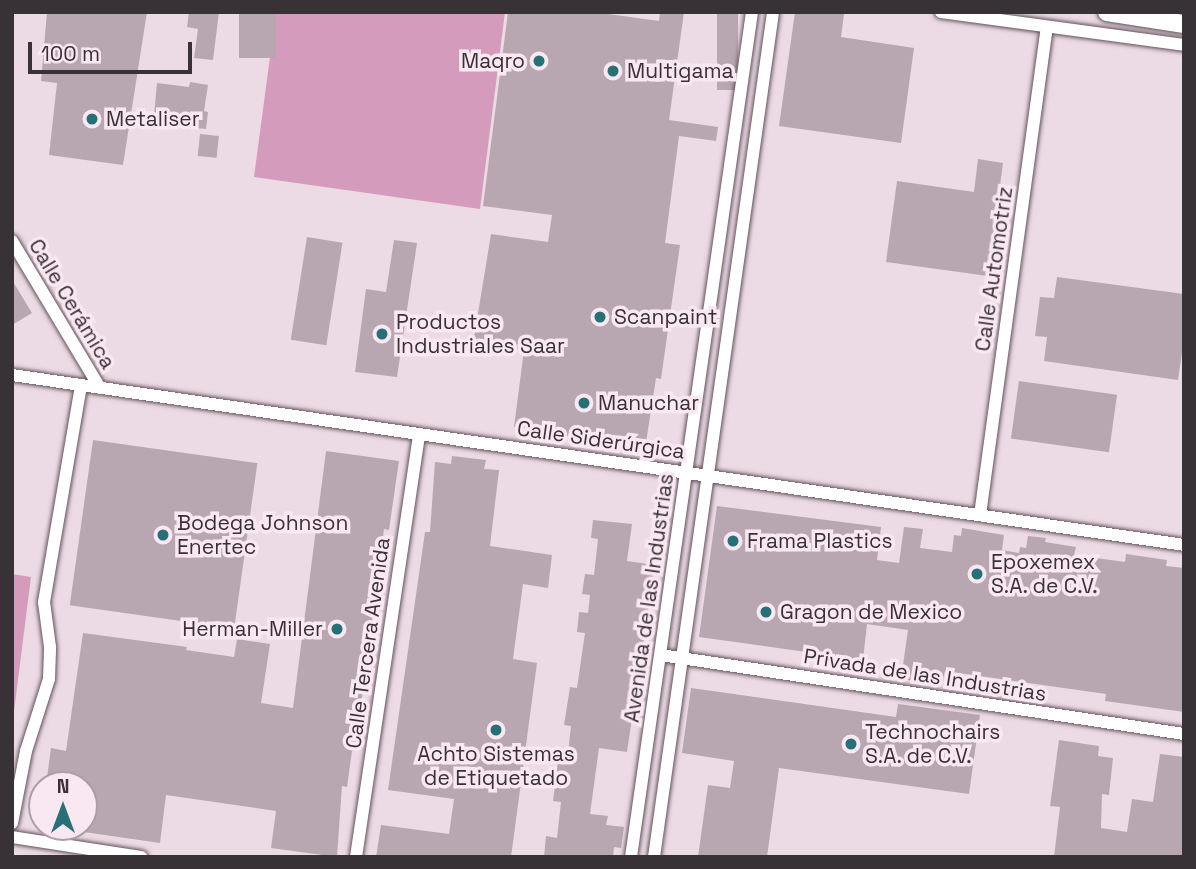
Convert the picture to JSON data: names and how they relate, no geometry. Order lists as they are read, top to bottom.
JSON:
{
  "streets": {
    "street": [
      "Calle Automotriz",
      "Calle Cerámica",
      "Calle Siderúrgica",
      "Avenida de las Industrias",
      "Calle Tercera Avenida",
      "Privada de las Industrias"
    ]
  },
  "crossings": [
    ["Calle Automotriz", "Calle Siderúrgica"],
    ["Calle Cerámica", "Calle Siderúrgica"],
    ["Calle Siderúrgica", "Avenida de las Industrias"],
    ["Calle Siderúrgica", "Calle Tercera Avenida"],
    ["Avenida de las Industrias", "Privada de las Industrias"]
  ],
  "places": [
    "Maqro",
    "Multigama",
    "Metaliser",
    "Scanpaint",
    "Productos Industriales Saar",
    "Manuchar",
    "Bodega Johnson Enertec",
    "Frama Plastics",
    "Epoxemex S.A. de C.V.",
    "Gragon de Mexico",
    "Herman-Miller",
    "Achto Sistemas de Etiquetado",
    "Technochairs S.A. de C.V."
  ],
  "scale_bar": "100 m",
  "north": "top"
}
